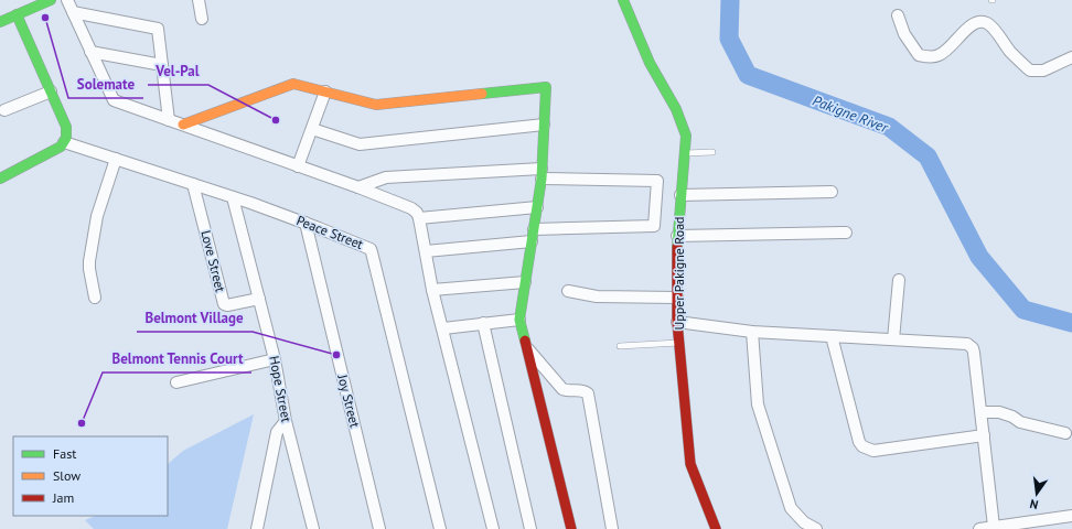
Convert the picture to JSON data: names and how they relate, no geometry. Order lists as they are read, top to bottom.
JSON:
{
  "streets": {
    "main road": ["Upper Pakigne Road"],
    "street": [
      "Peace Street",
      "Love Street",
      "Hope Street",
      "Joy Street"
    ]
  },
  "crossings": [
    ["Peace Street", "Love Street"],
    ["Peace Street", "Hope Street"],
    ["Peace Street", "Joy Street"],
    ["Love Street", "Hope Street"]
  ],
  "water": ["Pakigne River"],
  "places": [
    "Solemate",
    "Vel-Pal",
    "Belmont Village",
    "Belmont Tennis Court"
  ],
  "legend": ["Fast", "Slow", "Jam"],
  "north": "bottom"
}
